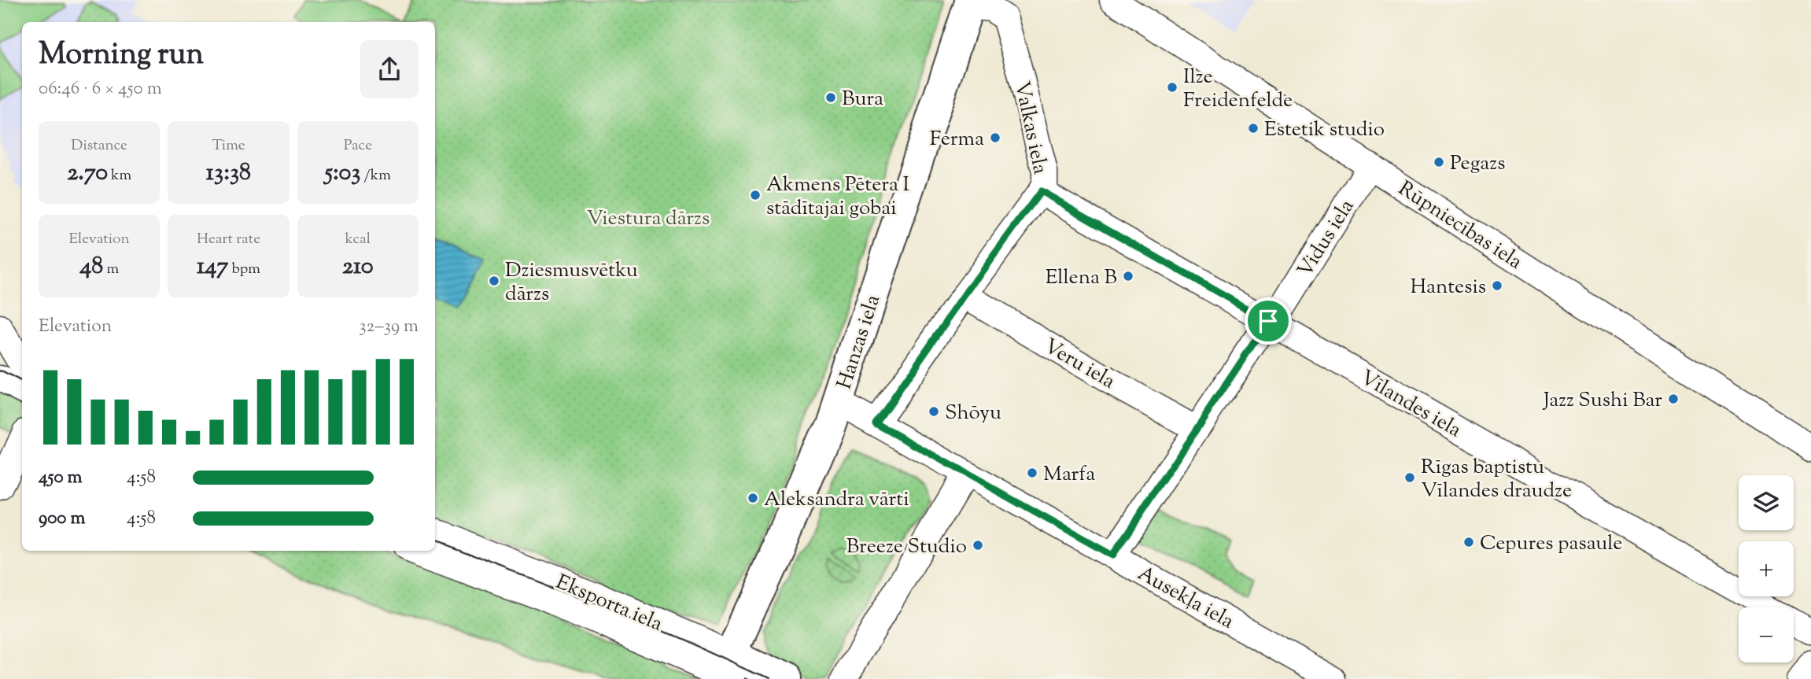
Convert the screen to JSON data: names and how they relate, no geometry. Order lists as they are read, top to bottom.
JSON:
{
  "streets": {
    "main road": ["Hanzas iela", "Eksporta iela"],
    "street": [
      "Valkas iela",
      "Rūpniecības iela",
      "Vidus iela",
      "Veru iela",
      "Vīlandes iela",
      "Ausekļa iela"
    ]
  },
  "crossings": [
    ["Valkas iela", "Hanzas iela"],
    ["Valkas iela", "Veru iela"],
    ["Valkas iela", "Vīlandes iela"],
    ["Valkas iela", "Ausekļa iela"],
    ["Rūpniecības iela", "Vidus iela"],
    ["Vidus iela", "Veru iela"],
    ["Vidus iela", "Vīlandes iela"],
    ["Vidus iela", "Ausekļa iela"],
    ["Hanzas iela", "Ausekļa iela"],
    ["Hanzas iela", "Eksporta iela"]
  ],
  "parks": ["Viestura dārzs"],
  "places": [
    "Ilze Freidenfelde",
    "Bura",
    "Estetik studio",
    "Ferma",
    "Pegazs",
    "Akmens Pētera I stādītajai gobai",
    "Ellena B",
    "Dziesmusvētku dārzs",
    "Hantesis",
    "Jazz Sushi Bar",
    "Shōyu",
    "Marfa",
    "Rīgas baptistu Vīlandes draudze",
    "Aleksandra vārti",
    "Cepures pasaule",
    "Breeze Studio"
  ],
  "page": {
    "heading": ["Morning run", "06:46 · 6 × 450 m"],
    "stats": [
      ["Distance", "2.70 km"],
      ["Time", "13:38"],
      ["Pace", "5:03 /km"],
      ["Elevation", "48 m"],
      ["Heart rate", "147 bpm"],
      ["kcal", "210"]
    ],
    "chart": ["Elevation", "32–39 m"],
    "list": [
      {
        "name": "450 m",
        "note": "4:58"
      },
      {
        "name": "900 m",
        "note": "4:58"
      }
    ],
    "map_buttons": ["+", "−"]
  }
}
